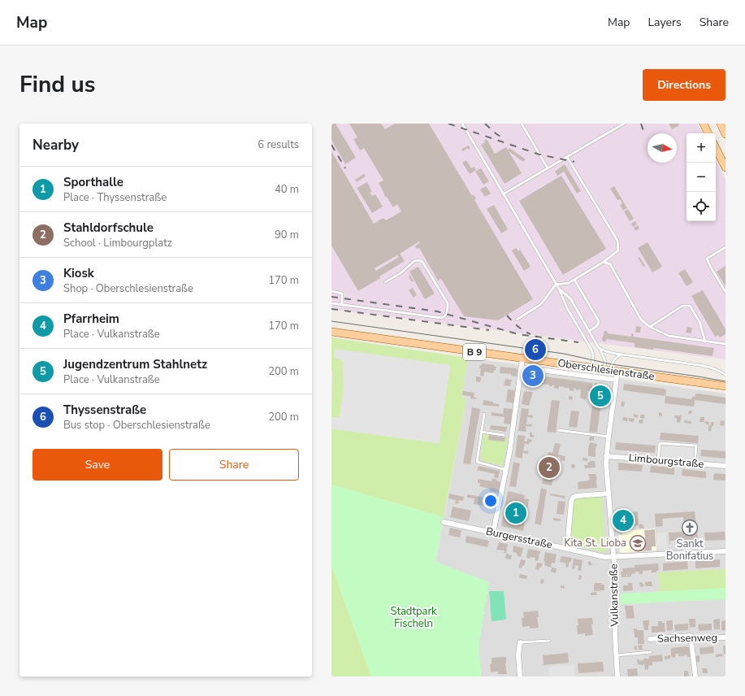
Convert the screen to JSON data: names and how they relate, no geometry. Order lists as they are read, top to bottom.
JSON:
{
  "streets": {
    "main road": ["B 9", "Oberschlesienstraße"],
    "street": [
      "Limbourgstraße",
      "Burgersstraße",
      "Vulkanstraße",
      "Sachsenweg"
    ]
  },
  "crossings": [
    ["Oberschlesienstraße", "Vulkanstraße"],
    ["Limbourgstraße", "Vulkanstraße"],
    ["Burgersstraße", "Vulkanstraße"]
  ],
  "parks": ["Stadtpark Fischeln"],
  "places": {
    "church": ["Sankt Bonifatius"],
    "school or university": ["Kita St. Lioba"]
  },
  "north": "right",
  "page": {
    "header": "Map",
    "nav": ["Map", "Layers", "Share"],
    "title": "Find us",
    "buttons": [
      "Directions",
      ["Save", "Share"]
    ],
    "heading": ["Nearby", "6 results"],
    "map_buttons": ["+", "−"],
    "list": [
      {
        "mark": "1",
        "name": "Sporthalle",
        "note": "Place · Thyssenstraße",
        "value": "40 m"
      },
      {
        "mark": "2",
        "name": "Stahldorfschule",
        "note": "School · Limbourgplatz",
        "value": "90 m"
      },
      {
        "mark": "3",
        "name": "Kiosk",
        "note": "Shop · Oberschlesienstraße",
        "value": "170 m"
      },
      {
        "mark": "4",
        "name": "Pfarrheim",
        "note": "Place · Vulkanstraße",
        "value": "170 m"
      },
      {
        "mark": "5",
        "name": "Jugendzentrum Stahlnetz",
        "note": "Place · Vulkanstraße",
        "value": "200 m"
      },
      {
        "mark": "6",
        "name": "Thyssenstraße",
        "note": "Bus stop · Oberschlesienstraße",
        "value": "200 m"
      }
    ],
    "pins": [
      "6",
      "3",
      "5",
      "2",
      "1",
      "4"
    ]
  }
}
